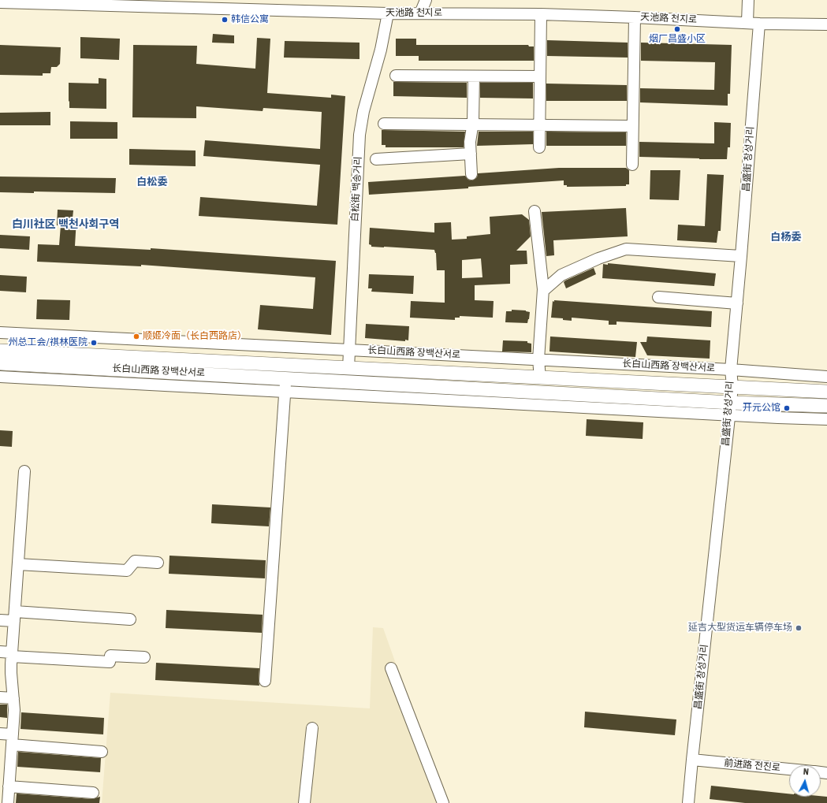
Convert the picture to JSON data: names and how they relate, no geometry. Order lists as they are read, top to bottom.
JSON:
{
  "streets": {
    "main road": ["长白山西路 장백산서로"],
    "street": [
      "天池路 천지로",
      "昌盛街 창성거리",
      "白松街 백송거리",
      "前进路 전진로"
    ]
  },
  "crossings": [
    ["天池路 천지로", "昌盛街 창성거리"],
    ["天池路 천지로", "白松街 백송거리"],
    ["昌盛街 창성거리", "长白山西路 장백산서로"],
    ["昌盛街 창성거리", "前进路 전진로"],
    ["白松街 백송거리", "长白山西路 장백산서로"]
  ],
  "districts": ["白松委", "白川社区 백천사회구역", "白杨委"],
  "places": [
    "韩信公寓",
    "烟厂昌盛小区",
    "顺姬冷面（长白西路店）",
    "州总工会/祺林医院",
    "开元公馆",
    "延吉大型货运车辆停车场"
  ],
  "north": "top"
}
